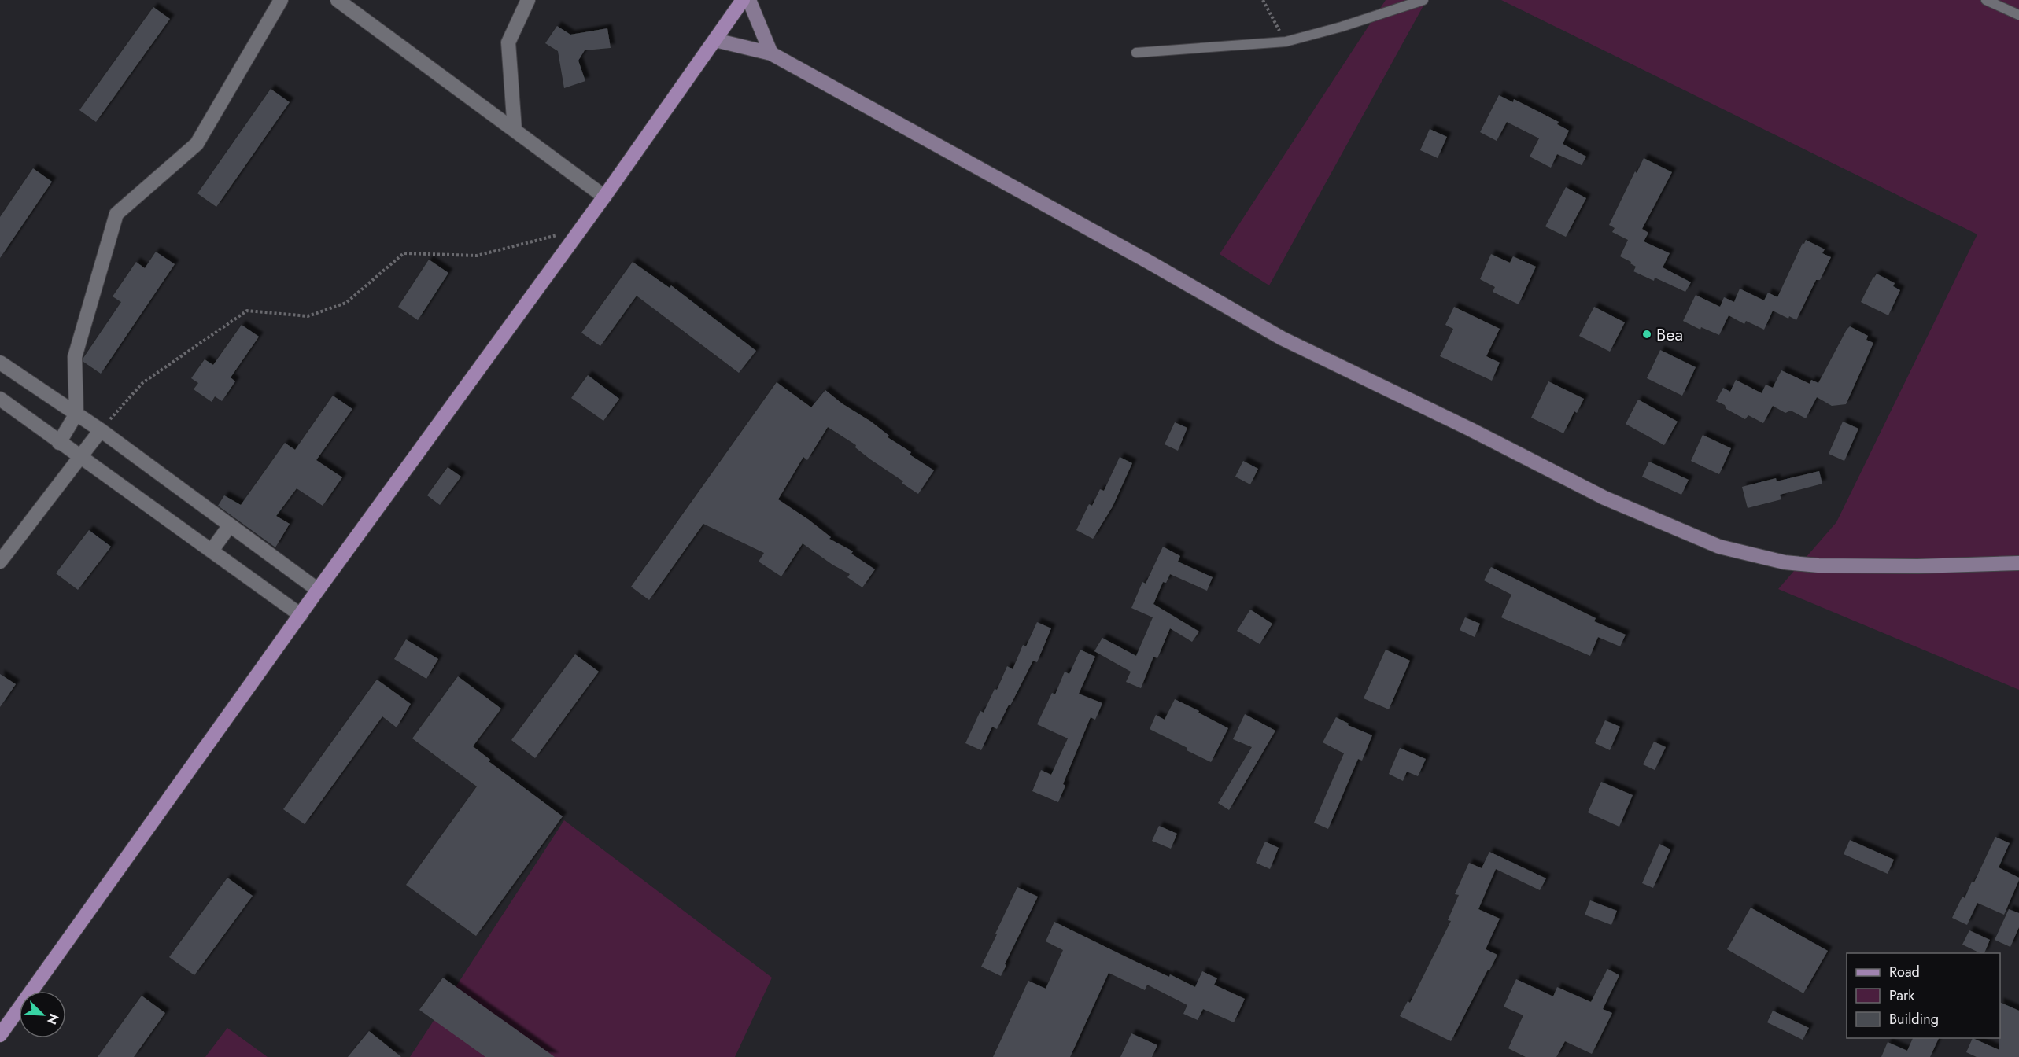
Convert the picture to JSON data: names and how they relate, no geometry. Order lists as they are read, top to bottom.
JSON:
{
  "places": ["Bea"],
  "legend": ["Road", "Park", "Building"],
  "north": "bottom right"
}
